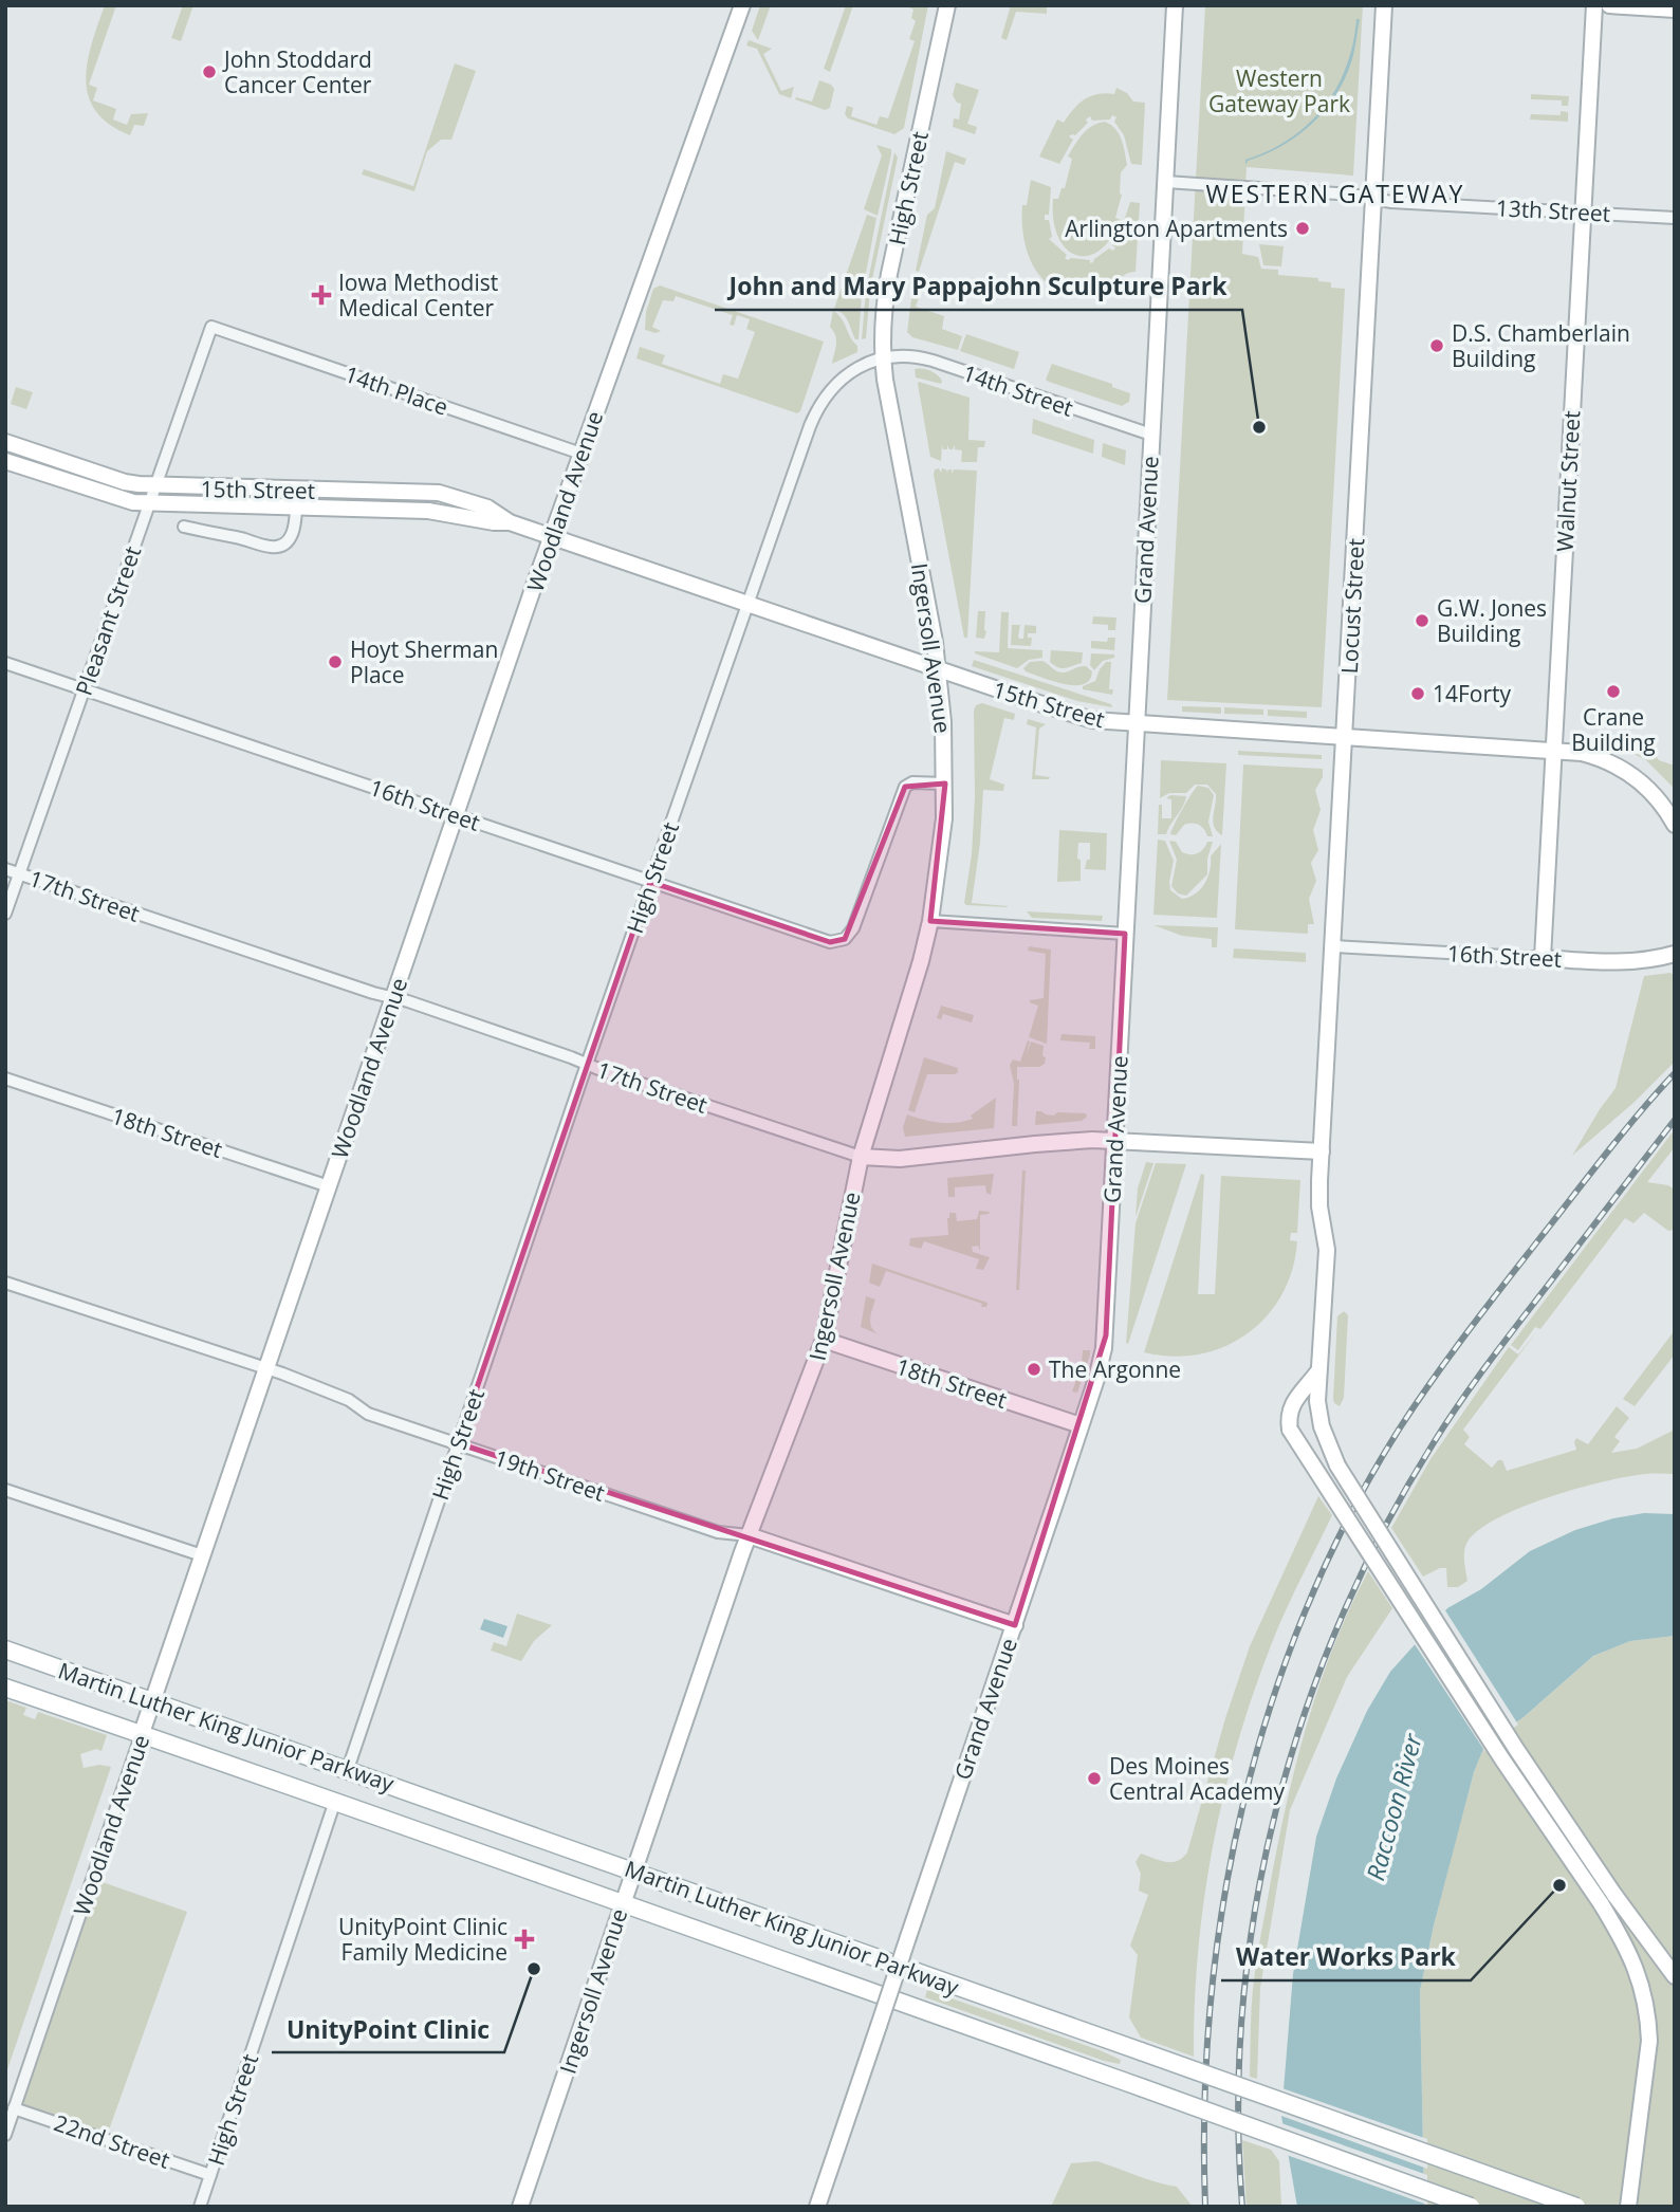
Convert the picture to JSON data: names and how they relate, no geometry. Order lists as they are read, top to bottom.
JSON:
{
  "streets": {
    "main road": [
      "High Street",
      "Walnut Street",
      "15th Street",
      "Woodland Avenue",
      "Grand Avenue",
      "Locust Street",
      "Ingersoll Avenue",
      "16th Street",
      "17th Street",
      "18th Street",
      "19th Street",
      "Martin Luther King Junior Parkway"
    ],
    "street": [
      "13th Street",
      "14th Place",
      "14th Street",
      "Pleasant Street",
      "22nd Street"
    ]
  },
  "crossings": [
    ["High Street", "14th Street"],
    ["High Street", "15th Street"],
    ["High Street", "Ingersoll Avenue"],
    ["High Street", "16th Street"],
    ["High Street", "17th Street"],
    ["High Street", "19th Street"],
    ["High Street", "Martin Luther King Junior Parkway"],
    ["High Street", "22nd Street"],
    ["13th Street", "Walnut Street"],
    ["13th Street", "Grand Avenue"],
    ["13th Street", "Locust Street"],
    ["14th Place", "Woodland Avenue"],
    ["14th Place", "Pleasant Street"],
    ["14th Street", "Grand Avenue"],
    ["14th Street", "Ingersoll Avenue"],
    ["Walnut Street", "15th Street"],
    ["Walnut Street", "16th Street"],
    ["15th Street", "Woodland Avenue"],
    ["15th Street", "Grand Avenue"],
    ["15th Street", "Locust Street"],
    ["15th Street", "Pleasant Street"],
    ["15th Street", "Ingersoll Avenue"],
    ["Woodland Avenue", "16th Street"],
    ["Woodland Avenue", "17th Street"],
    ["Woodland Avenue", "18th Street"],
    ["Woodland Avenue", "19th Street"],
    ["Woodland Avenue", "Martin Luther King Junior Parkway"],
    ["Woodland Avenue", "22nd Street"],
    ["Grand Avenue", "17th Street"],
    ["Grand Avenue", "18th Street"],
    ["Grand Avenue", "19th Street"],
    ["Locust Street", "16th Street"],
    ["Locust Street", "17th Street"],
    ["Pleasant Street", "16th Street"],
    ["Pleasant Street", "17th Street"],
    ["Ingersoll Avenue", "16th Street"],
    ["Ingersoll Avenue", "17th Street"],
    ["Ingersoll Avenue", "18th Street"],
    ["Ingersoll Avenue", "19th Street"],
    ["Ingersoll Avenue", "Martin Luther King Junior Parkway"]
  ],
  "districts": ["WESTERN GATEWAY"],
  "water": ["Raccoon River"],
  "parks": ["Western Gateway Park"],
  "places": {
    "other": [
      "John Stoddard Cancer Center",
      "Arlington Apartments",
      "D.S. Chamberlain Building",
      "John and Mary Pappajohn Sculpture Park",
      "G.W. Jones Building",
      "Hoyt Sherman Place",
      "Crane Building",
      "14Forty",
      "The Argonne",
      "Des Moines Central Academy",
      "Water Works Park",
      "UnityPoint Clinic"
    ],
    "health": ["Iowa Methodist Medical Center", "UnityPoint Clinic Family Medicine"]
  }
}
